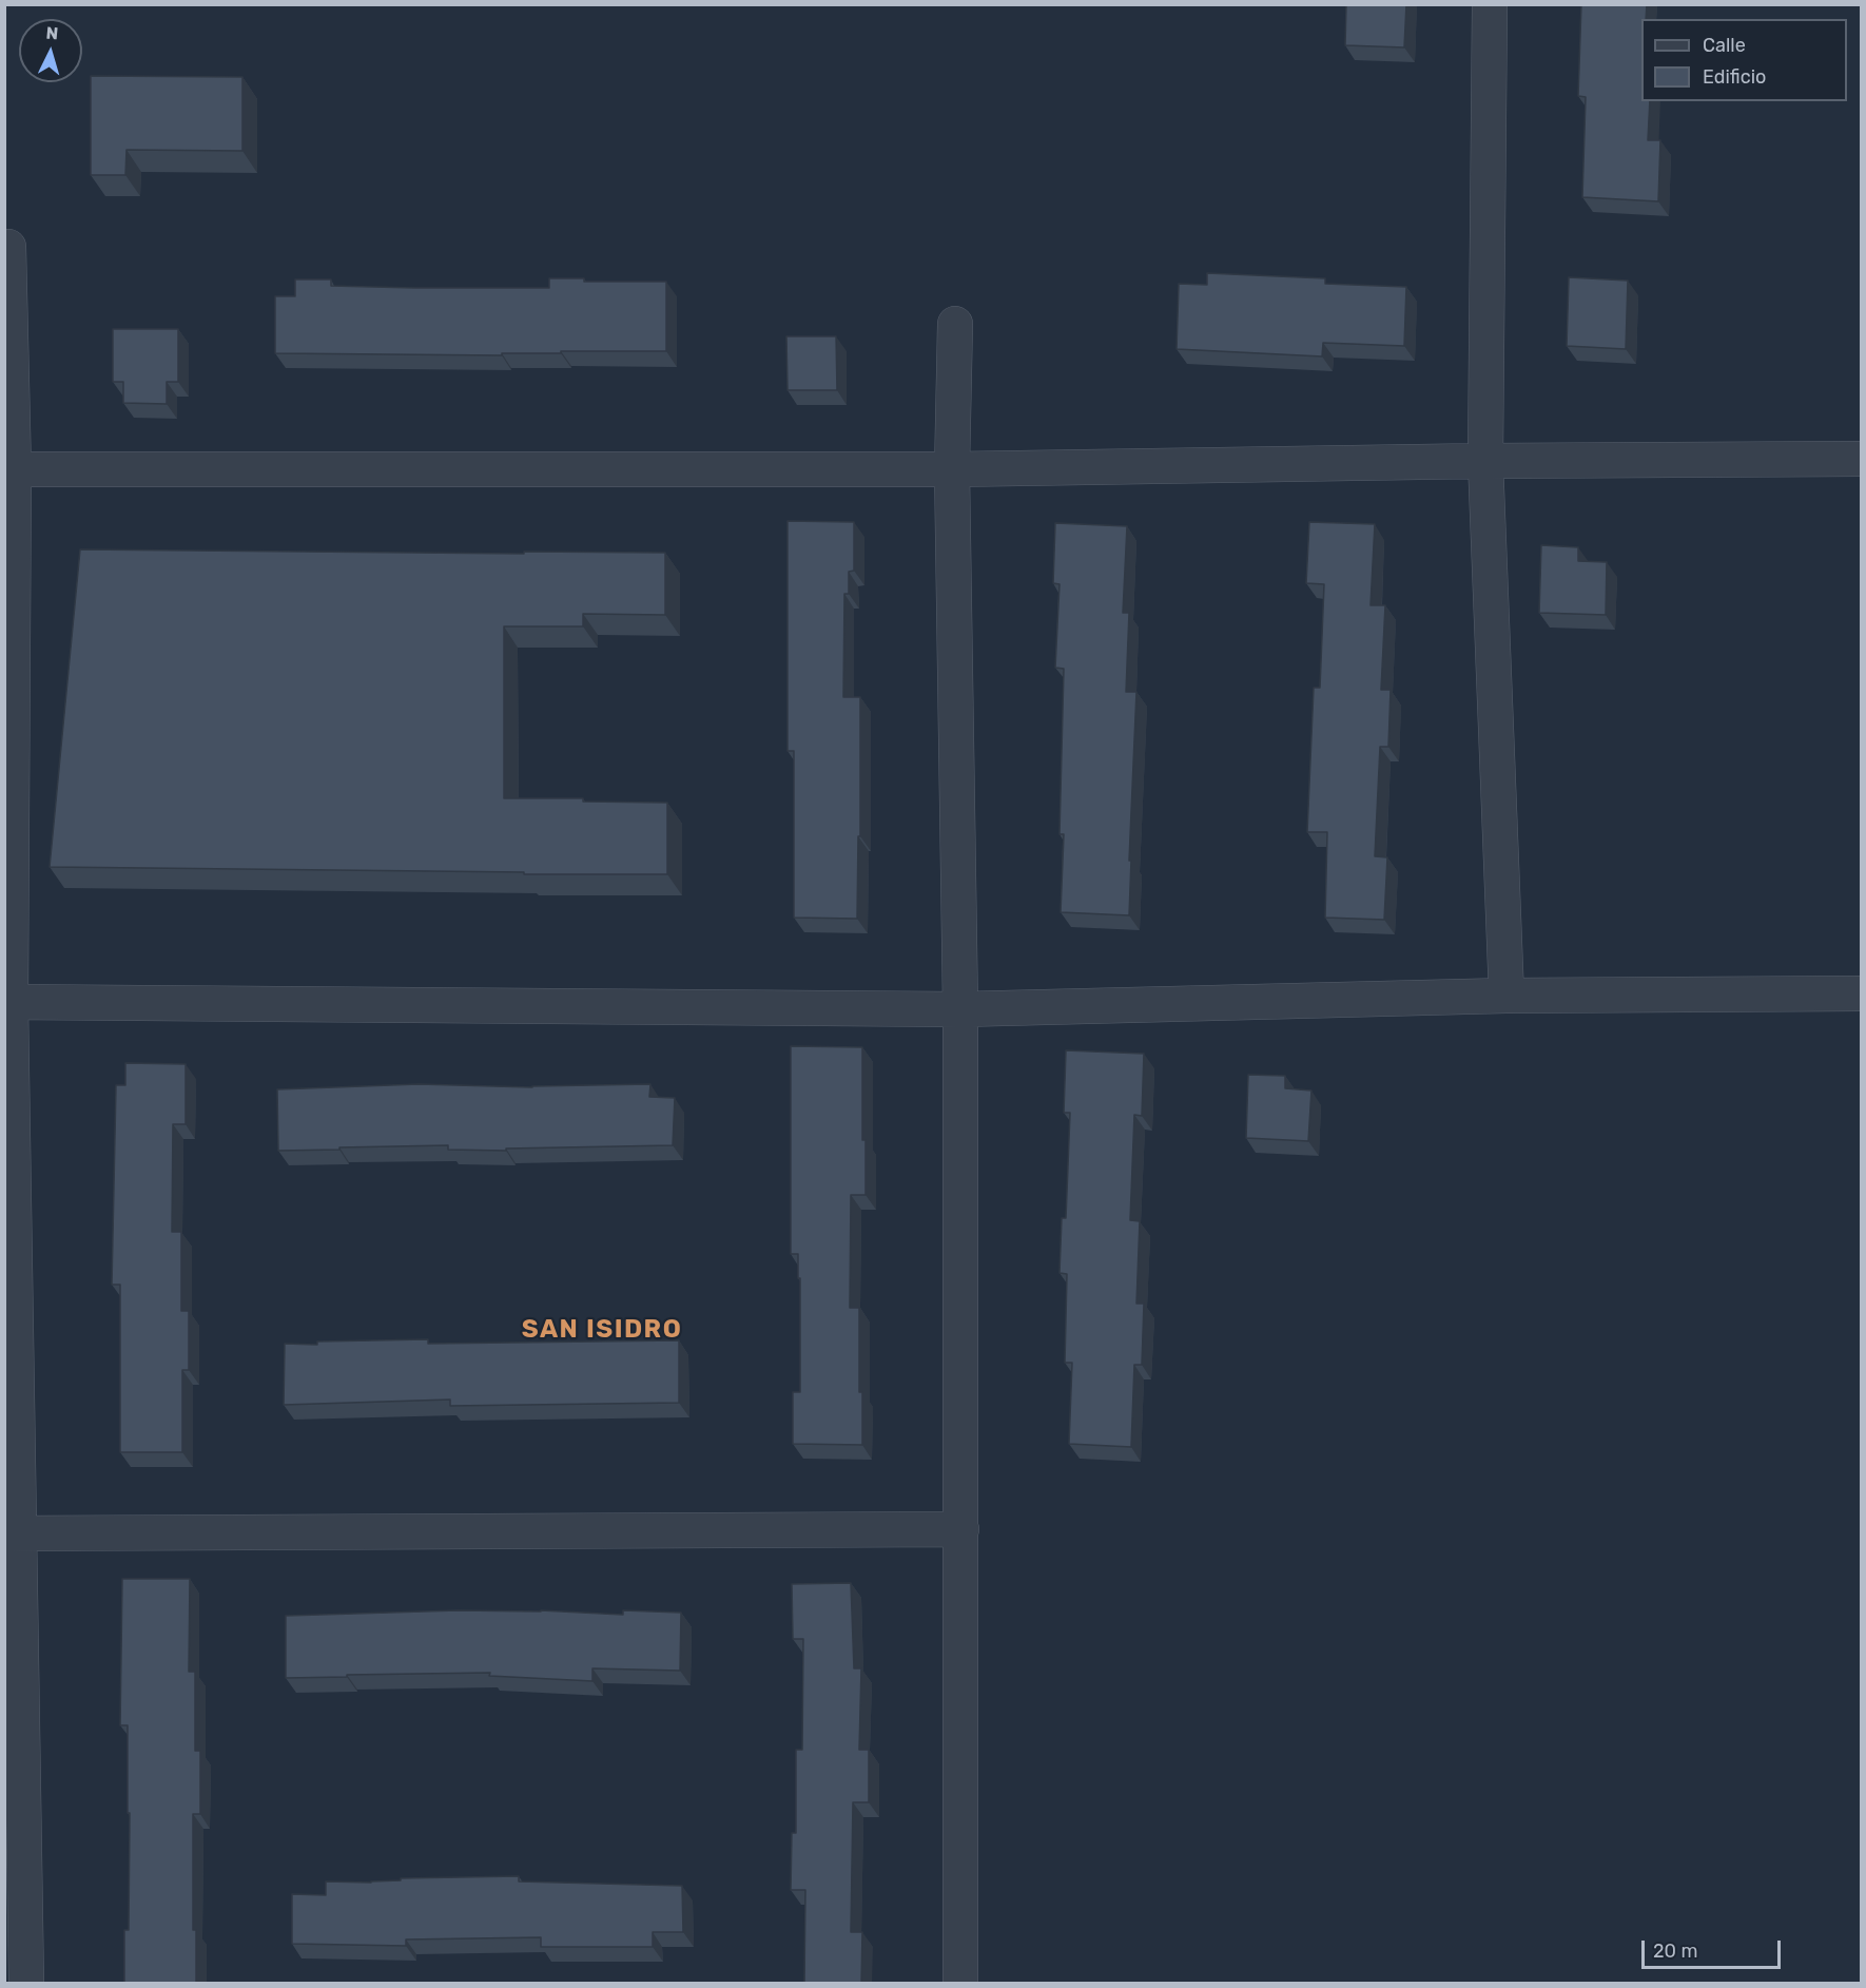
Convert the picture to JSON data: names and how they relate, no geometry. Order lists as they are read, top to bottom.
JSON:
{
  "districts": ["SAN ISIDRO"],
  "legend": ["Calle", "Edificio"],
  "scale_bar": "20 m",
  "north": "top"
}
